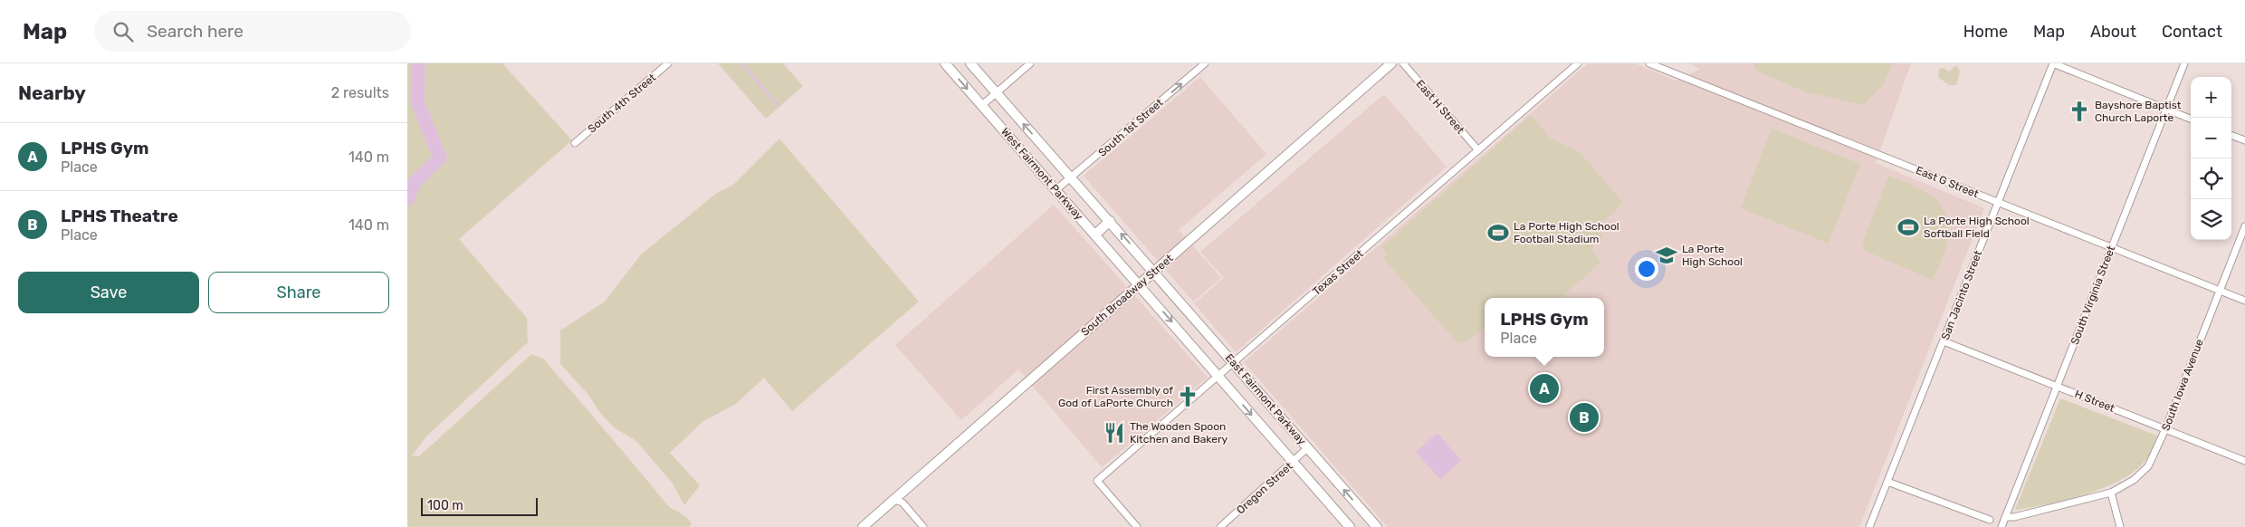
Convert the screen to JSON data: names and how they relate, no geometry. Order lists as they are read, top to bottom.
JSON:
{
  "streets": {
    "main road": ["West Fairmont Parkway", "South Broadway Street", "East Fairmont Parkway"],
    "street": [
      "South 4th Street",
      "East H Street",
      "South 1st Street",
      "East G Street",
      "Texas Street",
      "San Jacinto Street",
      "South Virginia Street",
      "South Iowa Avenue",
      "H Street",
      "Oregon Street"
    ]
  },
  "crossings": [
    ["East H Street", "Texas Street"],
    ["South 1st Street", "West Fairmont Parkway"],
    ["West Fairmont Parkway", "South Broadway Street"],
    ["West Fairmont Parkway", "East Fairmont Parkway"],
    ["East G Street", "San Jacinto Street"],
    ["East G Street", "South Virginia Street"],
    ["East G Street", "South Iowa Avenue"],
    ["Texas Street", "East Fairmont Parkway"],
    ["South Broadway Street", "East Fairmont Parkway"],
    ["San Jacinto Street", "H Street"],
    ["South Virginia Street", "South Iowa Avenue"],
    ["South Virginia Street", "H Street"],
    ["South Iowa Avenue", "H Street"],
    ["East Fairmont Parkway", "Oregon Street"]
  ],
  "one_way": ["South 1st Street"],
  "places": {
    "church": ["Bayshore Baptist Church Laporte", "First Assembly of God of LaPorte Church"],
    "sports": ["La Porte High School Softball Field", "La Porte High School Football Stadium"],
    "school or university": ["La Porte High School"],
    "restaurant": ["The Wooden Spoon Kitchen and Bakery"]
  },
  "scale_bar": "100 m",
  "page": {
    "header": "Map",
    "search": "Search here",
    "nav": [
      "Home",
      "Map",
      "About",
      "Contact"
    ],
    "heading": ["Nearby", "2 results"],
    "map_buttons": ["+", "−"],
    "list": [
      {
        "mark": "A",
        "name": "LPHS Gym",
        "note": "Place",
        "value": "140 m"
      },
      {
        "mark": "B",
        "name": "LPHS Theatre",
        "note": "Place",
        "value": "140 m"
      }
    ],
    "buttons": ["Save", "Share"],
    "popup": ["LPHS Gym", "Place"],
    "pins": ["A", "B"],
    "scale": "100 m"
  }
}
